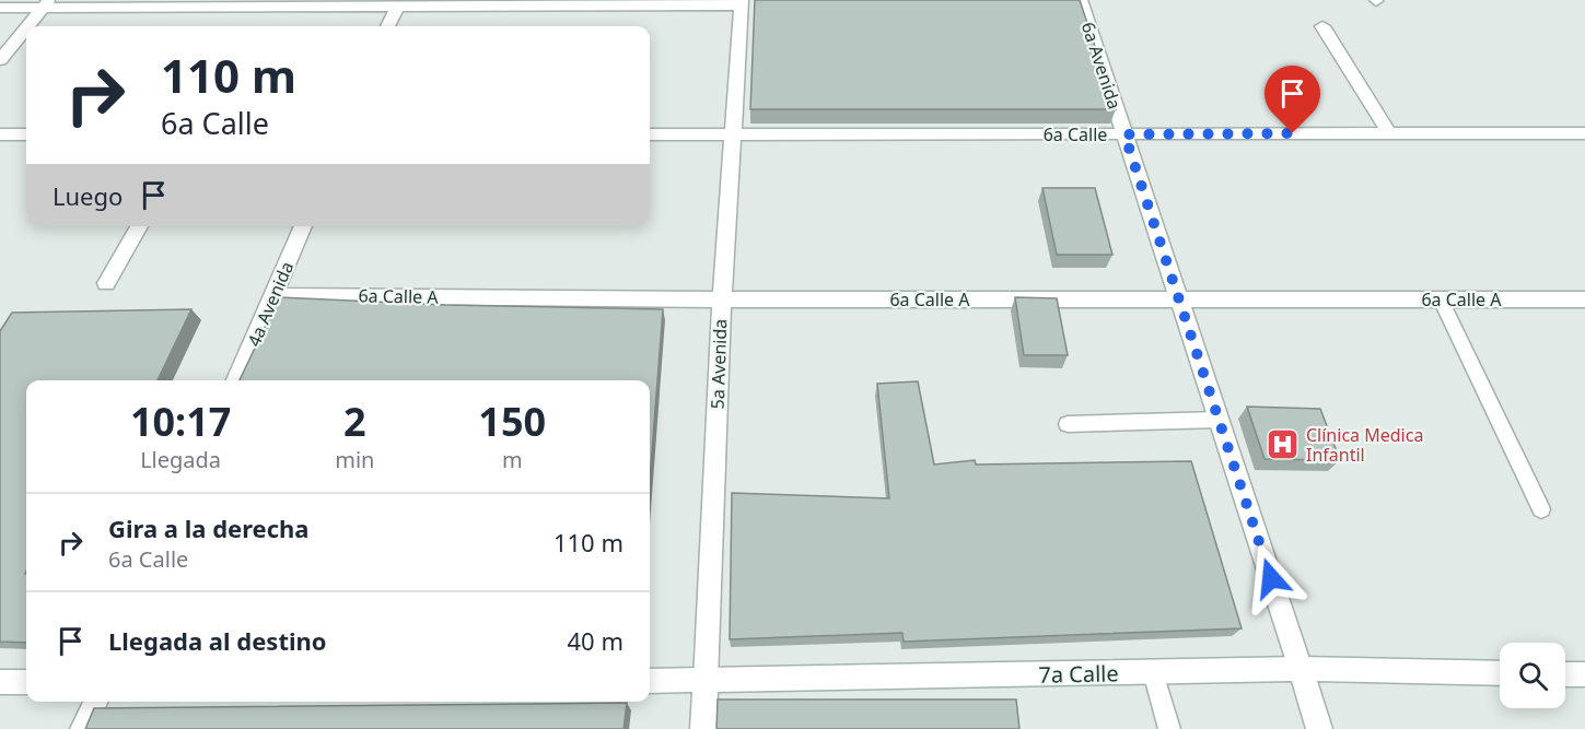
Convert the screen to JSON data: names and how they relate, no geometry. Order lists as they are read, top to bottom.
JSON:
{
  "streets": {
    "street": [
      "6a Avenida",
      "6a Calle",
      "6a Calle A",
      "4a Avenida",
      "5a Avenida",
      "7a Calle"
    ]
  },
  "crossings": [
    ["6a Avenida", "6a Calle"],
    ["6a Avenida", "6a Calle A"],
    ["6a Avenida", "7a Calle"],
    ["6a Calle", "5a Avenida"],
    ["6a Calle A", "4a Avenida"],
    ["6a Calle A", "5a Avenida"],
    ["5a Avenida", "7a Calle"]
  ],
  "places": {
    "hospital": ["Clínica Medica Infantil"]
  },
  "page": {
    "turn": ["110 m", "6a Calle"],
    "then": "Luego",
    "eta": [
      "10:17",
      "Llegada",
      "2",
      "min",
      "150",
      "m"
    ],
    "list": [
      {
        "name": "Gira a la derecha",
        "note": "6a Calle",
        "value": "110 m"
      },
      {
        "name": "Llegada al destino",
        "value": "40 m"
      }
    ]
  }
}
